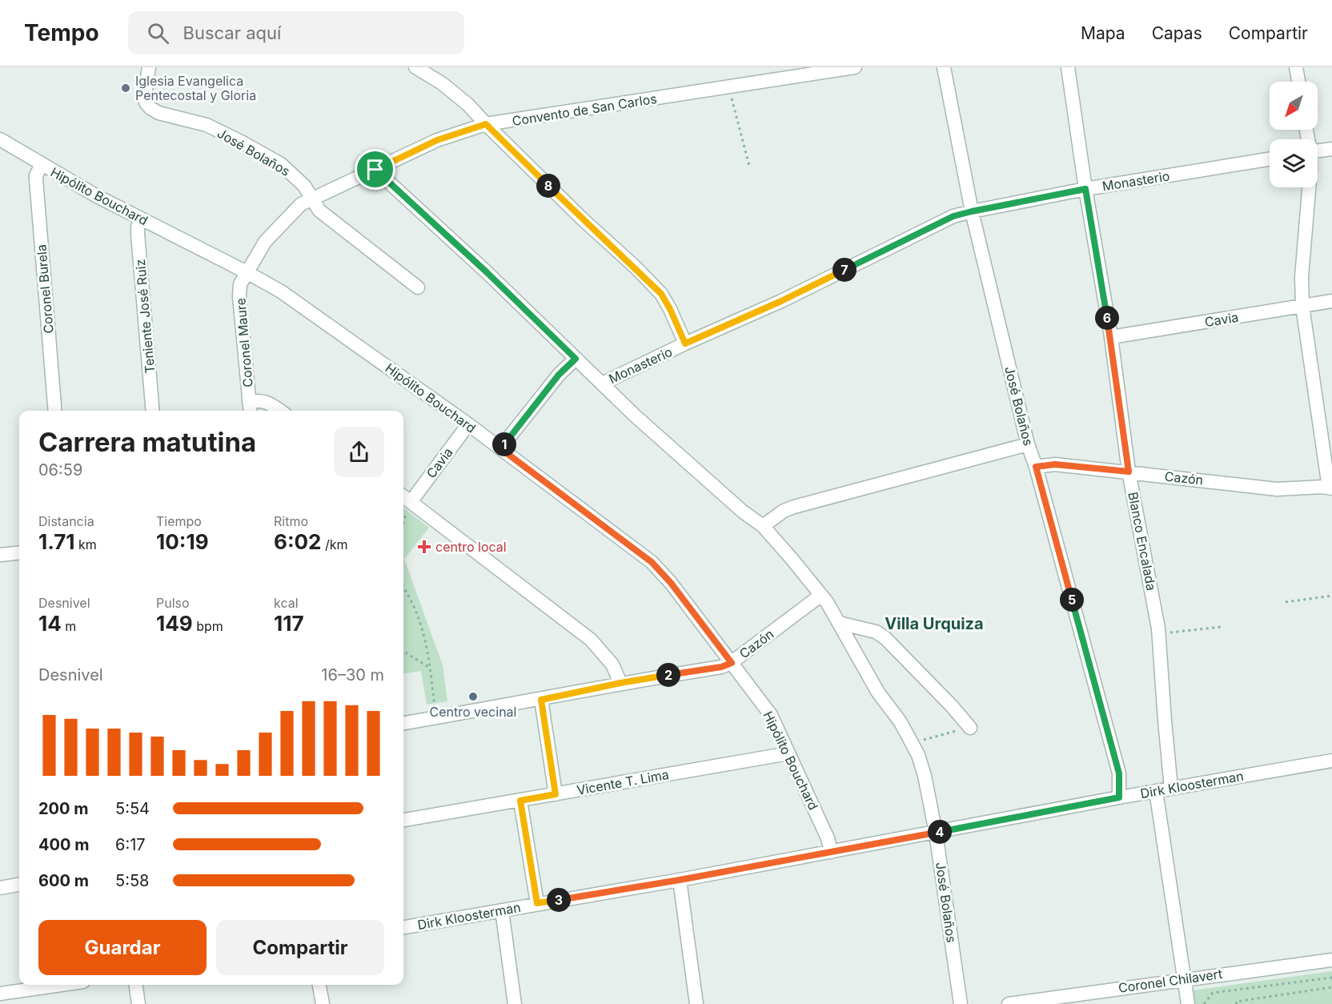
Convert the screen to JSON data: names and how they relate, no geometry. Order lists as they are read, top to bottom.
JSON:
{
  "streets": {
    "street": [
      "Convento de San Carlos",
      "José Bolaños",
      "Monasterio",
      "Hipólito Bouchard",
      "Coronel Burela",
      "Teniente José Ruiz",
      "Cavia",
      "Coronel Maure",
      "Cazón",
      "Blanco Encalada",
      "Vicente T. Lima",
      "Dirk Kloosterman",
      "Coronel Chilavert"
    ]
  },
  "crossings": [
    ["Convento de San Carlos", "José Bolaños"],
    ["Convento de San Carlos", "Hipólito Bouchard"],
    ["Convento de San Carlos", "Coronel Maure"],
    ["José Bolaños", "Monasterio"],
    ["José Bolaños", "Cazón"],
    ["José Bolaños", "Dirk Kloosterman"],
    ["Monasterio", "Blanco Encalada"],
    ["Hipólito Bouchard", "Coronel Burela"],
    ["Hipólito Bouchard", "Teniente José Ruiz"],
    ["Hipólito Bouchard", "Cavia"],
    ["Hipólito Bouchard", "Coronel Maure"],
    ["Hipólito Bouchard", "Cazón"],
    ["Hipólito Bouchard", "Vicente T. Lima"],
    ["Hipólito Bouchard", "Dirk Kloosterman"],
    ["Cavia", "Blanco Encalada"],
    ["Cazón", "Blanco Encalada"],
    ["Blanco Encalada", "Dirk Kloosterman"]
  ],
  "districts": ["Villa Urquiza"],
  "places": {
    "other": ["Iglesia Evangelica Pentecostal y Gloria", "Centro vecinal"],
    "health": ["centro local"]
  },
  "north": "bottom left",
  "page": {
    "header": "Tempo",
    "search": "Buscar aquí",
    "nav": ["Mapa", "Capas", "Compartir"],
    "pins": [
      "8",
      "7",
      "6",
      "1",
      "5",
      "2",
      "4",
      "3"
    ],
    "heading": ["Carrera matutina", "06:59"],
    "stats": [
      ["Distancia", "1.71 km"],
      ["Tiempo", "10:19"],
      ["Ritmo", "6:02 /km"],
      ["Desnivel", "14 m"],
      ["Pulso", "149 bpm"],
      ["kcal", "117"]
    ],
    "chart": ["Desnivel", "16–30 m"],
    "list": [
      {
        "name": "200 m",
        "note": "5:54"
      },
      {
        "name": "400 m",
        "note": "6:17"
      },
      {
        "name": "600 m",
        "note": "5:58"
      }
    ],
    "buttons": ["Guardar", "Compartir"]
  }
}
